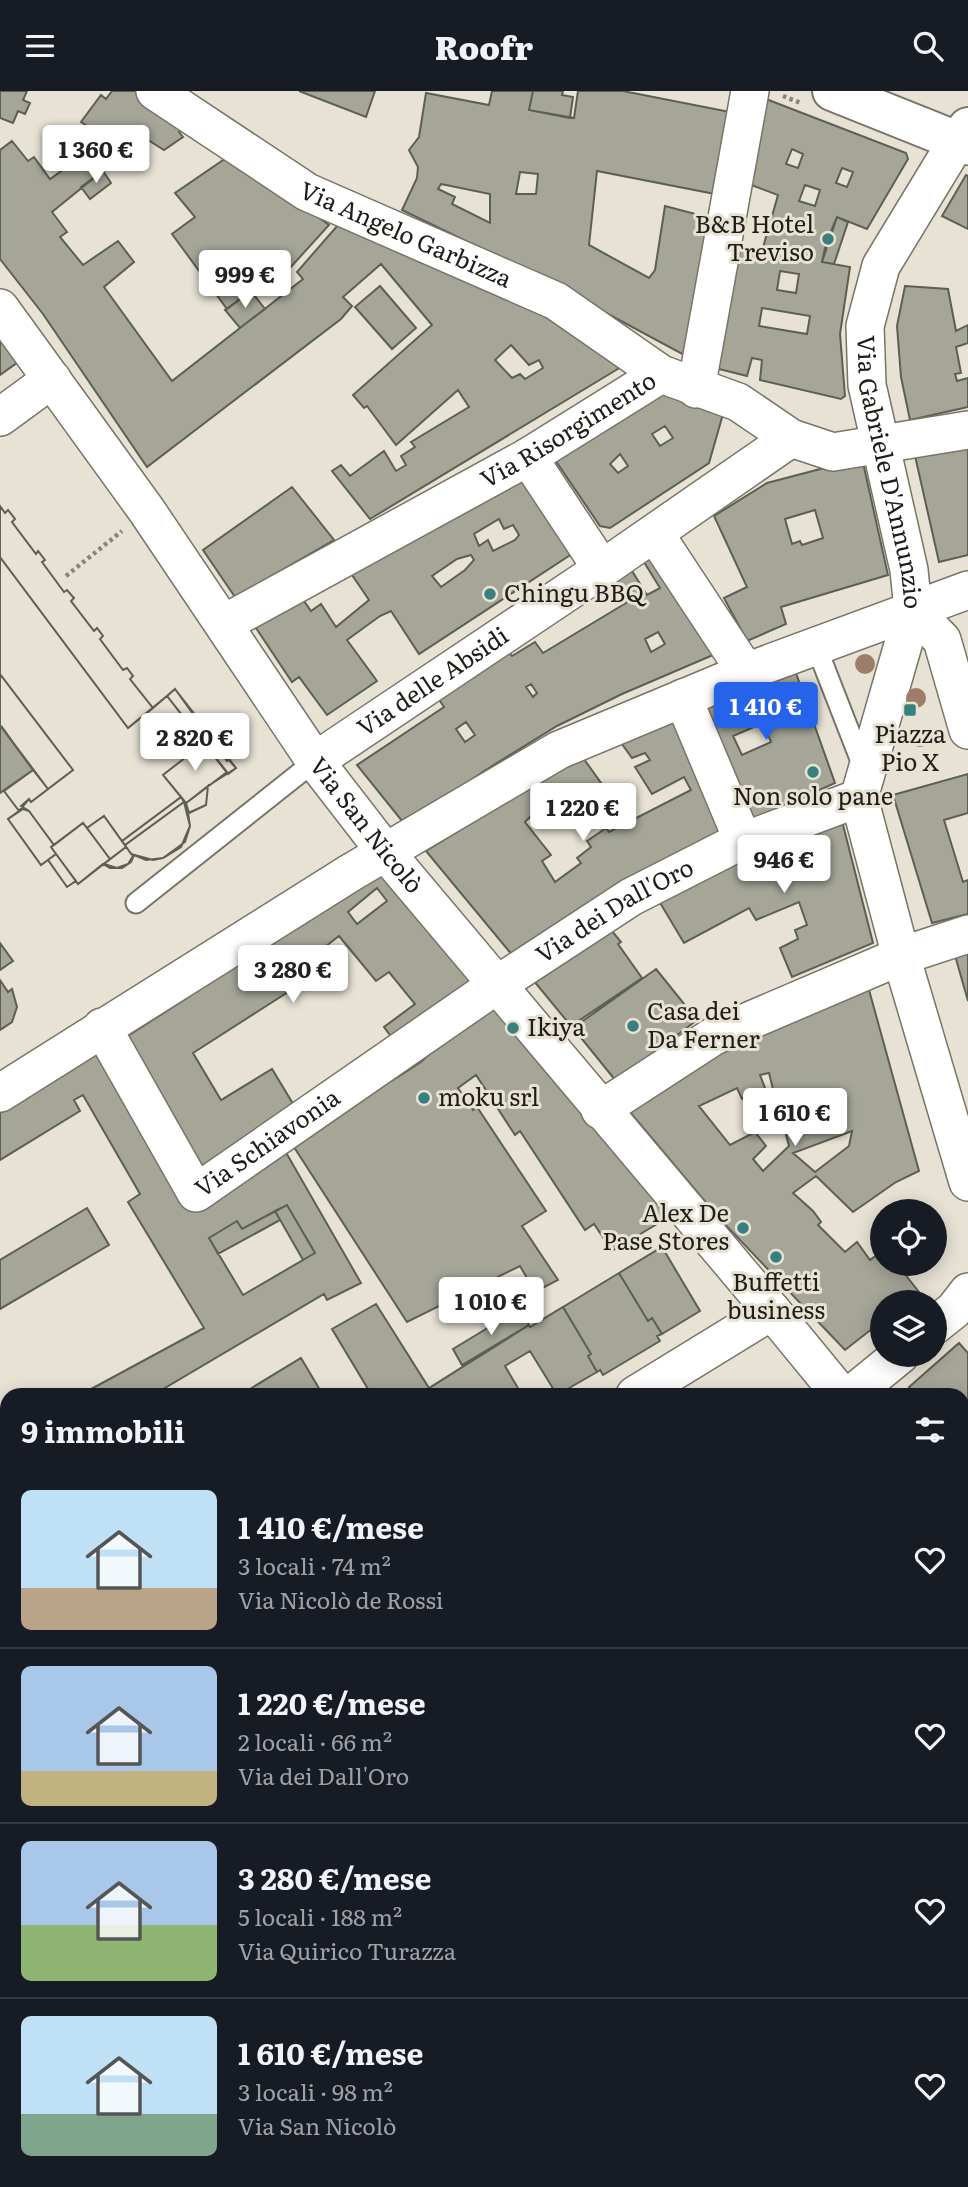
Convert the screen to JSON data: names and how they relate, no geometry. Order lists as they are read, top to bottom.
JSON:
{
  "streets": {
    "street": [
      "Via Angelo Garbizza",
      "Via Risorgimento",
      "Via Gabriele D'Annunzio",
      "Via delle Absidi",
      "Via San Nicolò",
      "Via dei Dall'Oro",
      "Via Schiavonia"
    ]
  },
  "crossings": [
    ["Via Angelo Garbizza", "Via Risorgimento"],
    ["Via Risorgimento", "Via Gabriele D'Annunzio"],
    ["Via Risorgimento", "Via delle Absidi"],
    ["Via Risorgimento", "Via San Nicolò"],
    ["Via Gabriele D'Annunzio", "Via dei Dall'Oro"],
    ["Via delle Absidi", "Via San Nicolò"],
    ["Via San Nicolò", "Via dei Dall'Oro"],
    ["Via San Nicolò", "Via Schiavonia"],
    ["Via dei Dall'Oro", "Via Schiavonia"]
  ],
  "places": {
    "other": [
      "B&B Hotel Treviso",
      "Chingu BBQ",
      "Non solo pane",
      "Casa dei Da Ferner",
      "Ikiya",
      "moku srl",
      "Alex De Pase Stores",
      "Buffetti business"
    ],
    "transit": ["Piazza Pio X"]
  },
  "page": {
    "header": "Roofr",
    "price": [
      "1 360 €",
      "999 €",
      "1 410 €",
      "2 820 €",
      "1 220 €",
      "946 €",
      "3 280 €",
      "1 610 €",
      "1 010 €"
    ],
    "heading": "9 immobili",
    "list": [
      {
        "name": "1 410 €/mese",
        "note": "3 locali · 74 m² · Via Nicolò de Rossi"
      },
      {
        "name": "1 220 €/mese",
        "note": "2 locali · 66 m² · Via dei Dall'Oro"
      },
      {
        "name": "3 280 €/mese",
        "note": "5 locali · 188 m² · Via Quirico Turazza"
      },
      {
        "name": "1 610 €/mese",
        "note": "3 locali · 98 m² · Via San Nicolò"
      }
    ]
  }
}
